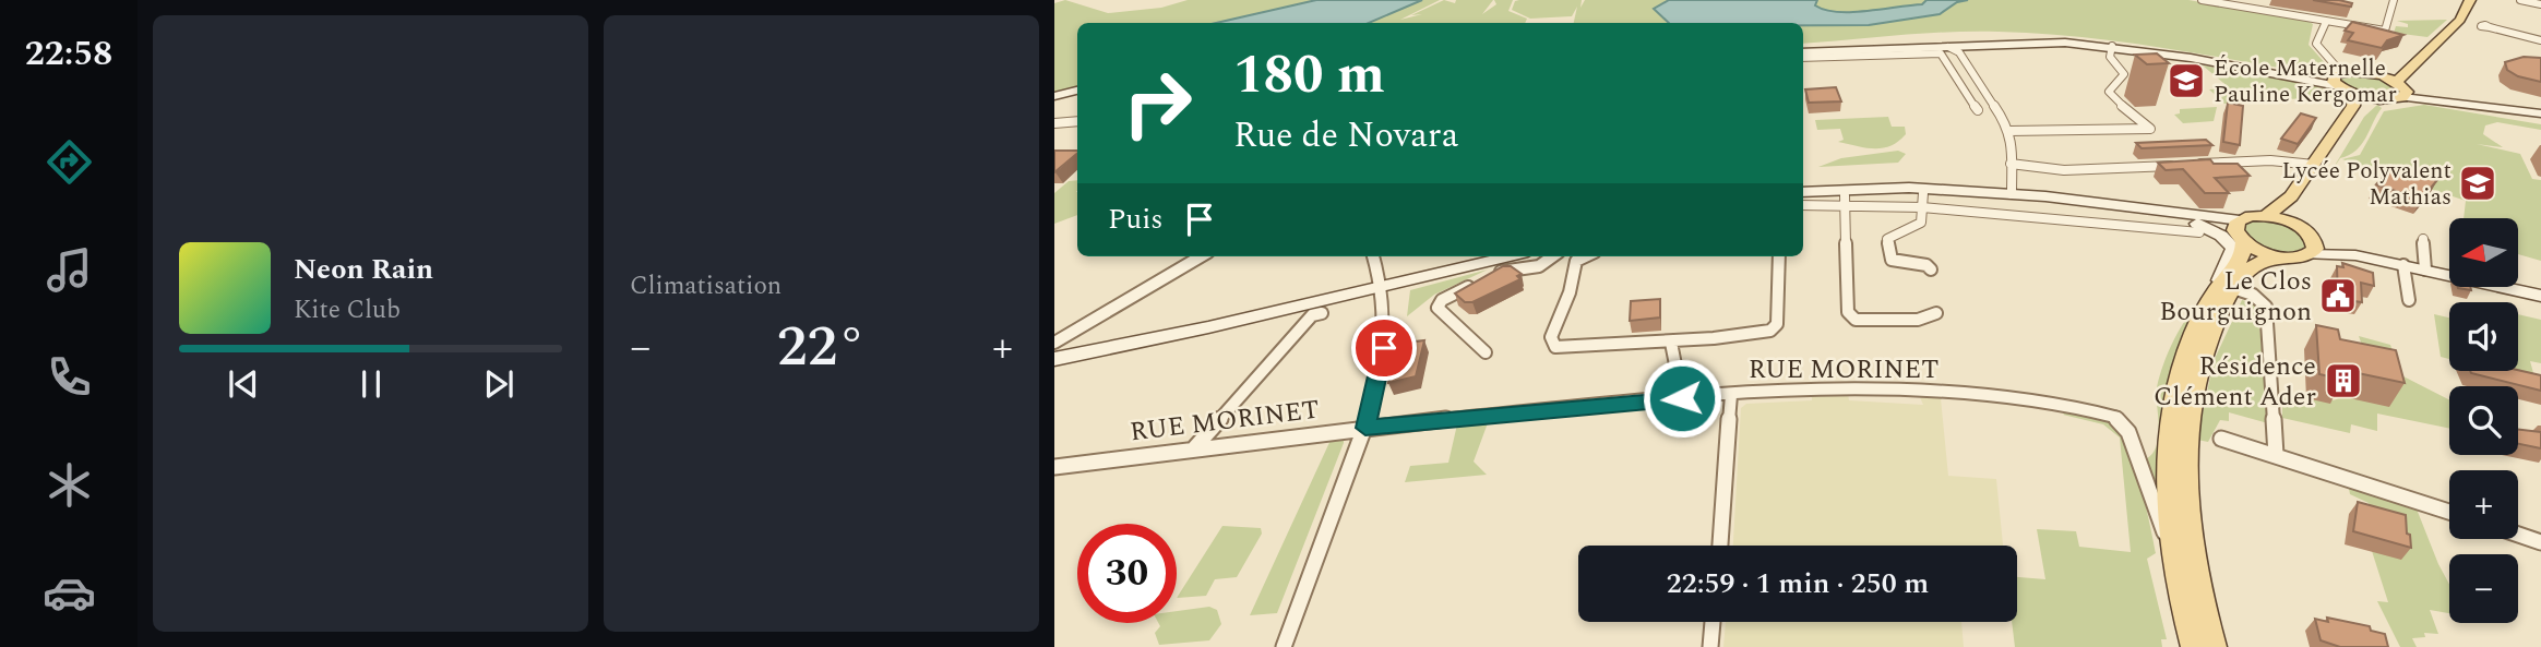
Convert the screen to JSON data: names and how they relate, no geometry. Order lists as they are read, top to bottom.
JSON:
{
  "streets": {
    "street": ["RUE MORINET"]
  },
  "places": {
    "school or university": ["École Maternelle Pauline Kergomar", "Lycée Polyvalent Mathias"],
    "public building": ["Le Clos Bourguignon"],
    "building": ["Résidence Clément Ader"]
  },
  "north": "left",
  "page": {
    "tabs": "22:58",
    "tile": "Climatisation",
    "turn": ["180 m", "Rue de Novara"],
    "then": "Puis",
    "map_buttons": ["+", "−"],
    "song": ["Neon Rain", "Kite Club"],
    "heat": ["−", "22°", "+"],
    "limit": "30",
    "trip": "22:59 · 1 min · 250 m"
  }
}
